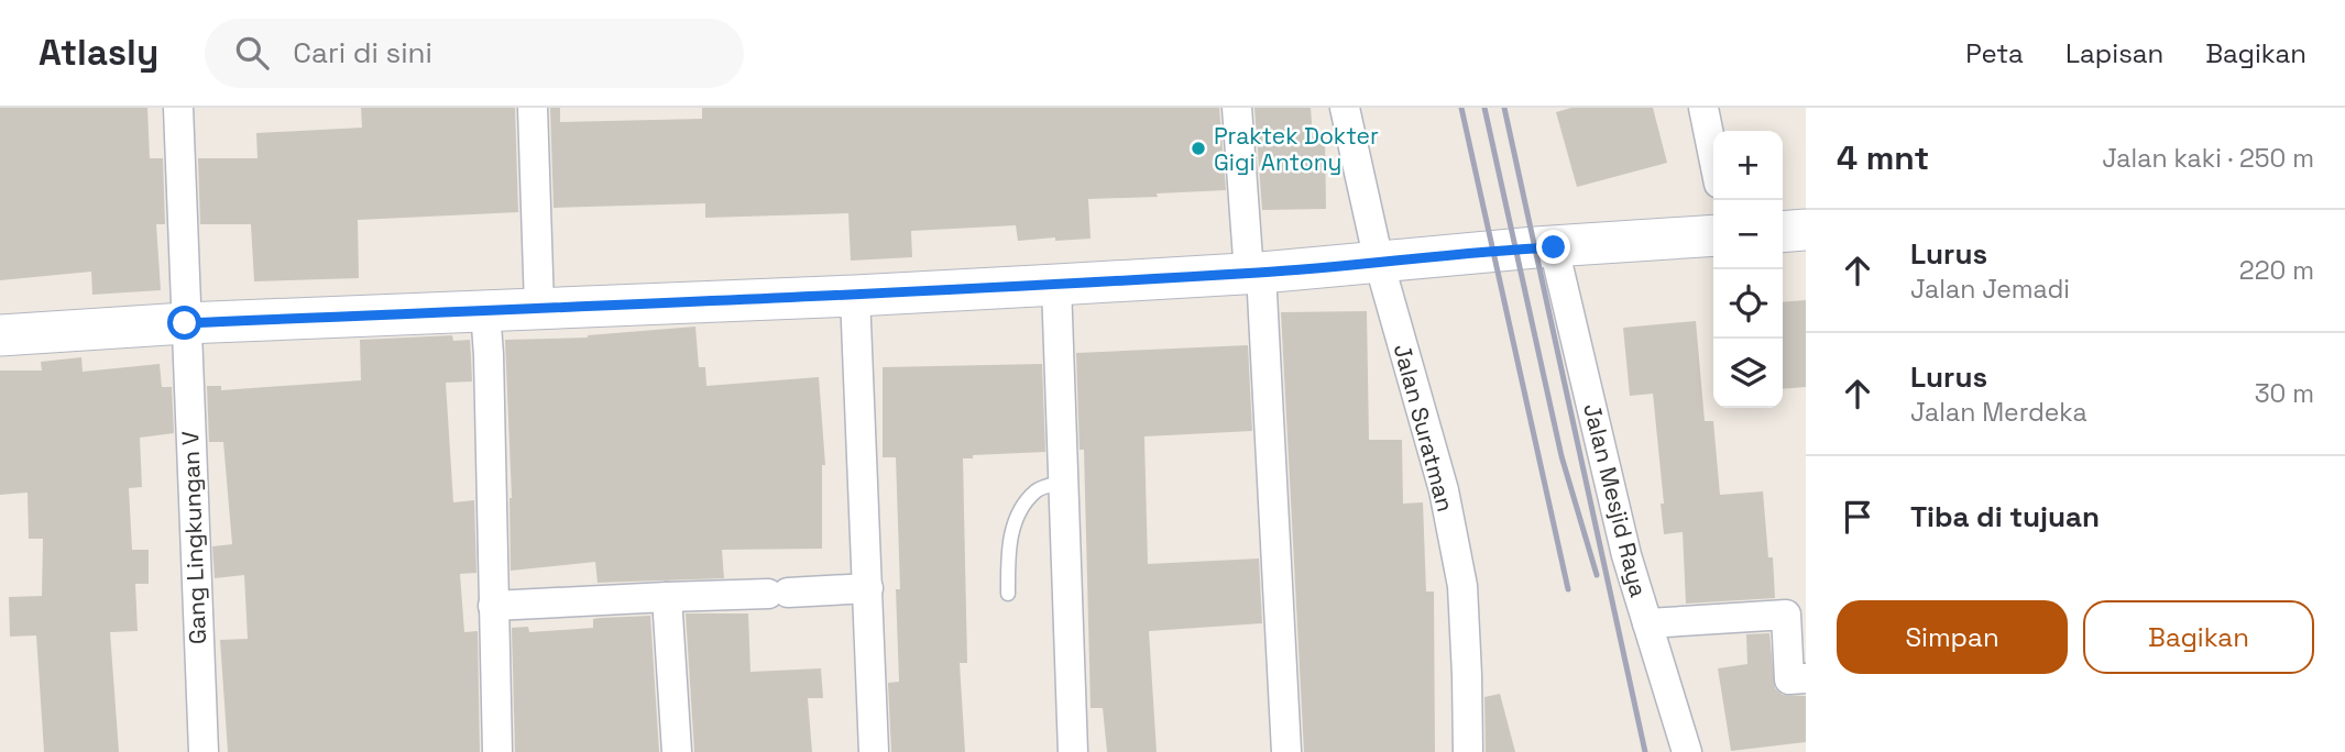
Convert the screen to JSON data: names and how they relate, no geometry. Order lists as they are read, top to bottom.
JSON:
{
  "streets": {
    "street": ["Jalan Suratman", "Jalan Mesjid Raya", "Gang Lingkungan V"]
  },
  "places": ["Praktek Dokter Gigi Antony"],
  "page": {
    "header": "Atlasly",
    "search": "Cari di sini",
    "nav": ["Peta", "Lapisan", "Bagikan"],
    "heading": ["4 mnt", "Jalan kaki · 250 m"],
    "map_buttons": ["+", "−"],
    "list": [
      ["Lurus", "Jalan Jemadi", "220 m"],
      ["Lurus", "Jalan Merdeka", "30 m"],
      "Tiba di tujuan"
    ],
    "buttons": ["Simpan", "Bagikan"]
  }
}
